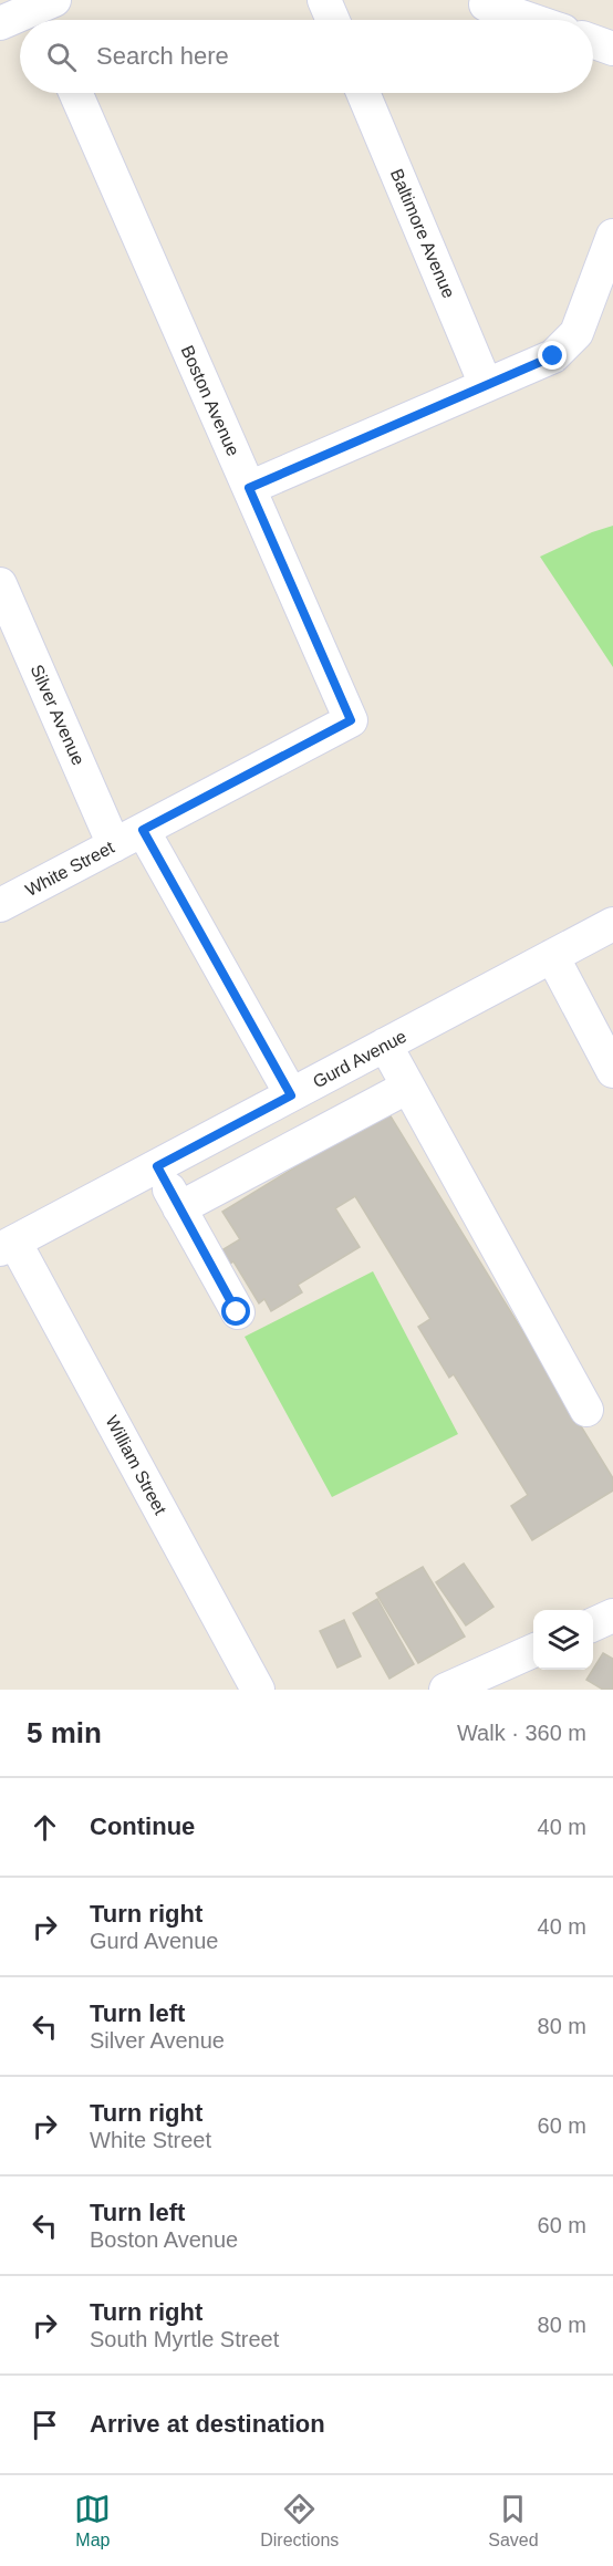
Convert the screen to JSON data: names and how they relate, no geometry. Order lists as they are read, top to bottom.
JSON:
{
  "streets": {
    "street": [
      "Baltimore Avenue",
      "Boston Avenue",
      "Silver Avenue",
      "White Street",
      "Gurd Avenue",
      "William Street"
    ]
  },
  "crossings": [
    ["Boston Avenue", "White Street"],
    ["Silver Avenue", "White Street"],
    ["Silver Avenue", "Gurd Avenue"],
    ["Gurd Avenue", "William Street"]
  ],
  "page": {
    "search": "Search here",
    "heading": ["5 min", "Walk · 360 m"],
    "list": [
      ["Continue", "40 m"],
      ["Turn right", "Gurd Avenue", "40 m"],
      ["Turn left", "Silver Avenue", "80 m"],
      ["Turn right", "White Street", "60 m"],
      ["Turn left", "Boston Avenue", "60 m"],
      ["Turn right", "South Myrtle Street", "80 m"],
      "Arrive at destination"
    ],
    "nav": ["Map", "Directions", "Saved"]
  }
}
